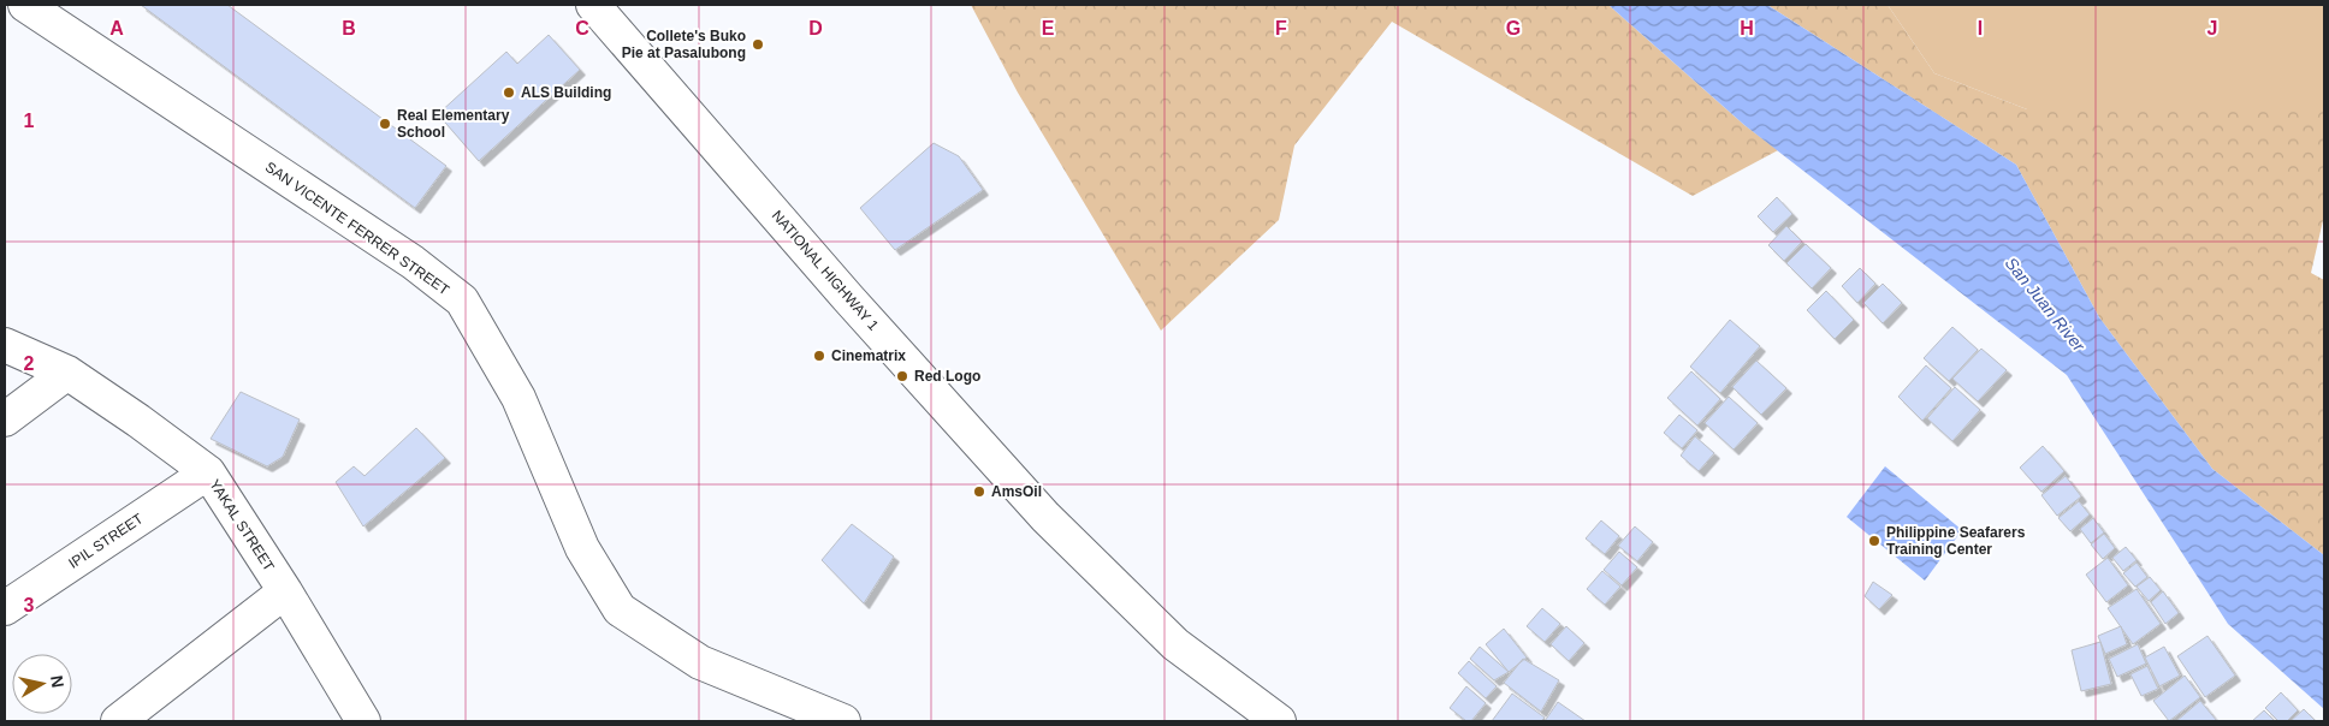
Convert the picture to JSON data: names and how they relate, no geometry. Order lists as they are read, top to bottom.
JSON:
{
  "streets": {
    "main road": [
      "SAN VICENTE FERRER STREET",
      "NATIONAL HIGHWAY 1",
      "YAKAL STREET",
      "IPIL STREET"
    ]
  },
  "crossings": [
    ["YAKAL STREET", "IPIL STREET"]
  ],
  "water": ["San Juan River"],
  "places": [
    "Collete's Buko Pie at Pasalubong",
    "ALS Building",
    "Real Elementary School",
    "Cinematrix",
    "Red Logo",
    "AmsOil",
    "Philippine Seafarers Training Center"
  ],
  "north": "right",
  "grid": {
    "columns": [
      "A",
      "B",
      "C",
      "D",
      "E",
      "F",
      "G",
      "H",
      "I",
      "J"
    ],
    "rows": ["1", "2", "3"]
  }
}
